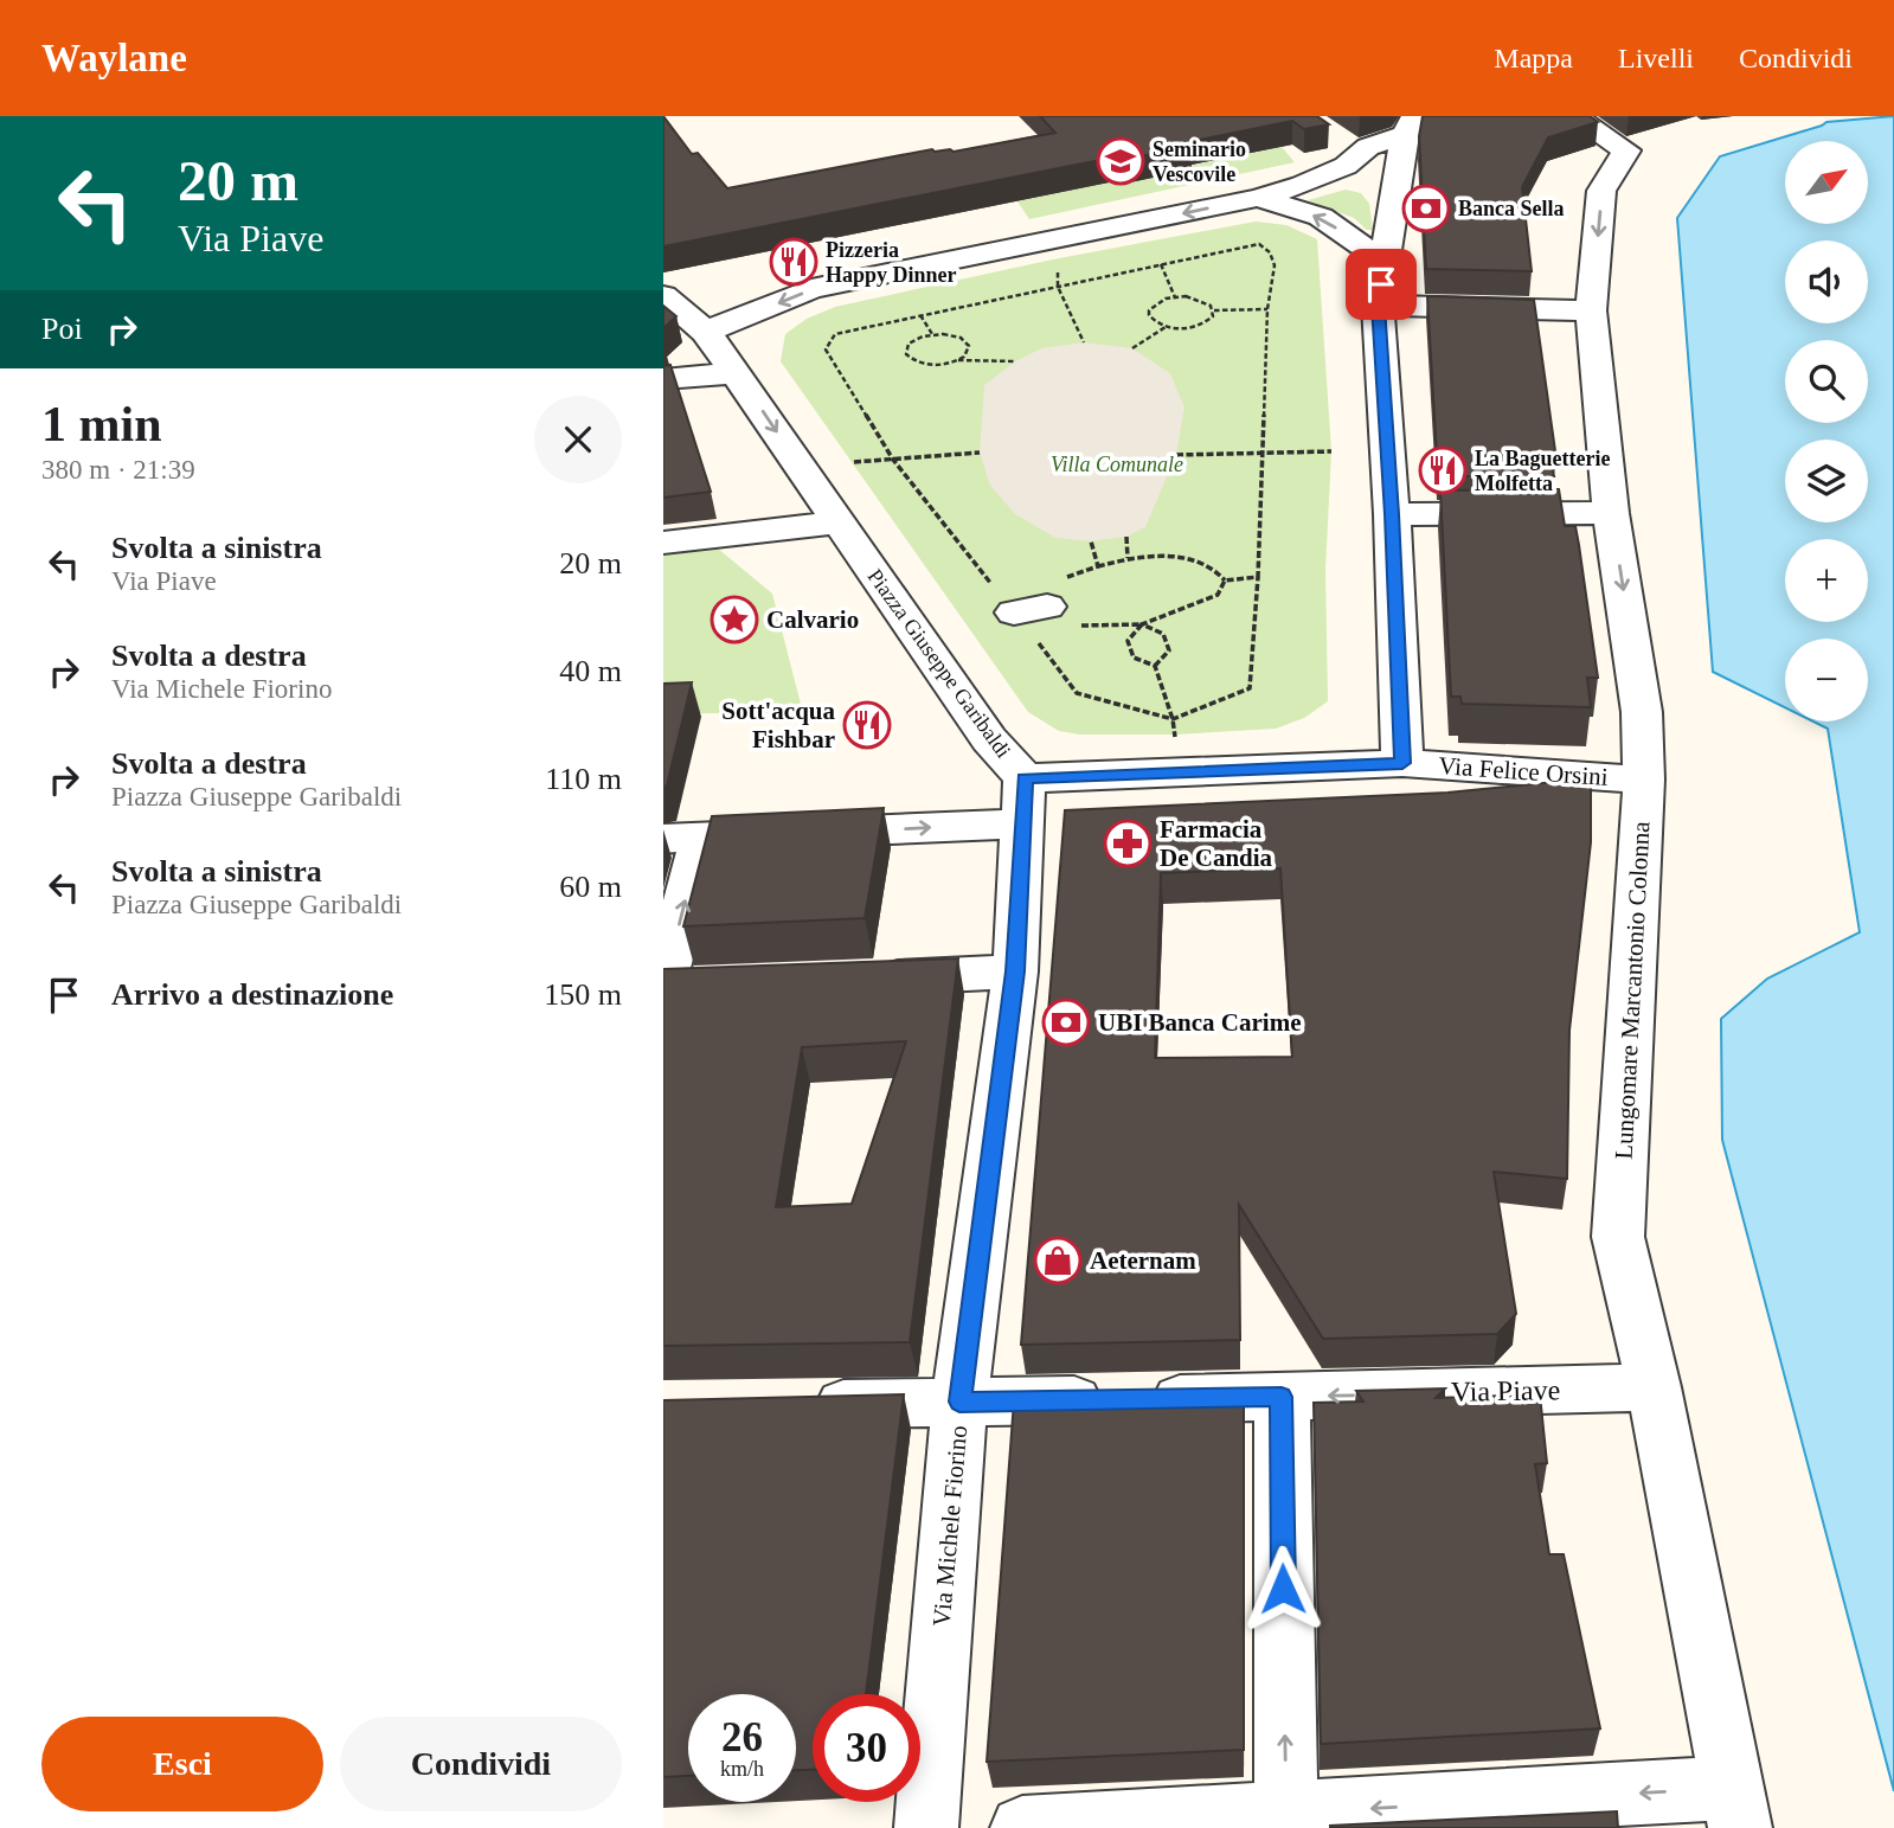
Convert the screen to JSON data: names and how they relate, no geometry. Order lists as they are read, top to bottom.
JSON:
{
  "streets": {
    "street": [
      "Piazza Giuseppe Garibaldi",
      "Via Felice Orsini",
      "Lungomare Marcantonio Colonna",
      "Via Piave",
      "Via Michele Fiorino"
    ]
  },
  "crossings": [
    ["Piazza Giuseppe Garibaldi", "Via Felice Orsini"],
    ["Piazza Giuseppe Garibaldi", "Via Michele Fiorino"],
    ["Via Felice Orsini", "Lungomare Marcantonio Colonna"],
    ["Lungomare Marcantonio Colonna", "Via Piave"],
    ["Via Piave", "Via Michele Fiorino"]
  ],
  "one_way": ["Via Piave"],
  "parks": ["Villa Comunale"],
  "places": {
    "school or university": ["Seminario Vescovile"],
    "bank": ["Banca Sella", "UBI Banca Carime"],
    "restaurant": ["Pizzeria Happy Dinner", "La Baguetterie Molfetta", "Sott'acqua Fishbar"],
    "place": ["Calvario"],
    "pharmacy": ["Farmacia De Candia"],
    "shop": ["Aeternam"]
  },
  "north": "top right",
  "page": {
    "header": "Waylane",
    "nav": ["Mappa", "Livelli", "Condividi"],
    "turn": ["20 m", "Via Piave"],
    "map_buttons": ["+", "−"],
    "then": "Poi",
    "heading": ["1 min", "380 m · 21:39"],
    "list": [
      {
        "name": "Svolta a sinistra",
        "note": "Via Piave",
        "value": "20 m"
      },
      {
        "name": "Svolta a destra",
        "note": "Via Michele Fiorino",
        "value": "40 m"
      },
      {
        "name": "Svolta a destra",
        "note": "Piazza Giuseppe Garibaldi",
        "value": "110 m"
      },
      {
        "name": "Svolta a sinistra",
        "note": "Piazza Giuseppe Garibaldi",
        "value": "60 m"
      },
      {
        "name": "Arrivo a destinazione",
        "value": "150 m"
      }
    ],
    "speed": "26 km/h",
    "limit": "30",
    "buttons": ["Esci", "Condividi"]
  }
}
